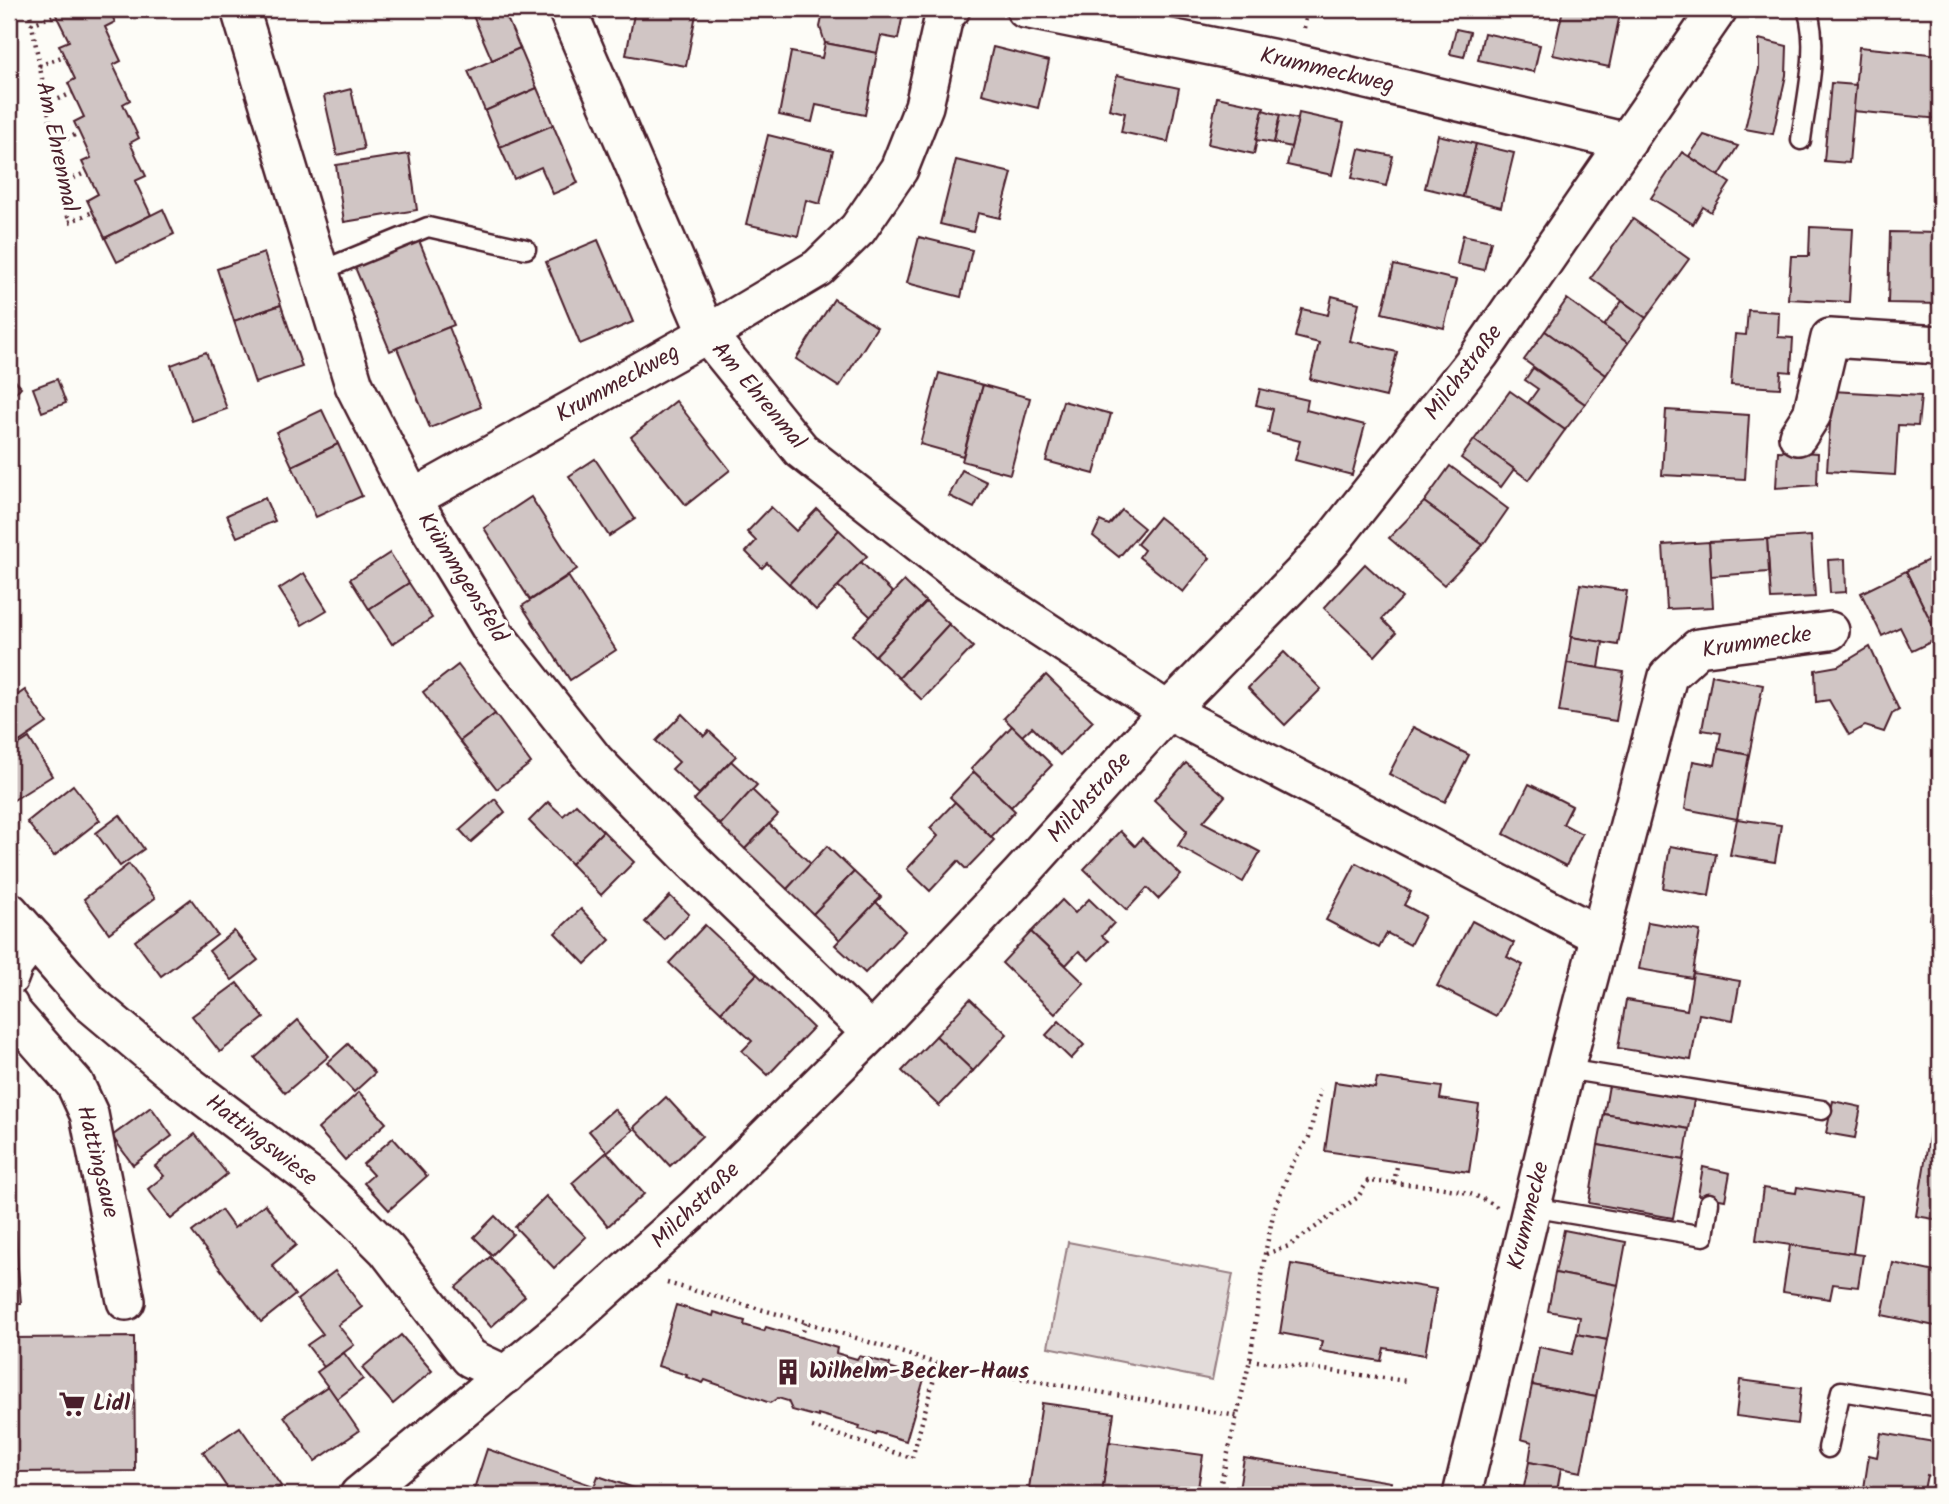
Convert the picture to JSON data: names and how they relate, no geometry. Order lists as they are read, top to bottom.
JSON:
{
  "streets": {
    "street": [
      "Krummeckweg",
      "Am Ehrenmal",
      "Milchstraße",
      "Krümmgensfeld",
      "Krummecke",
      "Hattingswiese",
      "Hattingsaue"
    ]
  },
  "crossings": [
    ["Krummeckweg", "Am Ehrenmal"],
    ["Krummeckweg", "Milchstraße"],
    ["Krummeckweg", "Krümmgensfeld"],
    ["Am Ehrenmal", "Milchstraße"],
    ["Milchstraße", "Krümmgensfeld"],
    ["Milchstraße", "Hattingswiese"]
  ],
  "places": {
    "building": ["Wilhelm-Becker-Haus"],
    "supermarket": ["Lidl"]
  }
}
